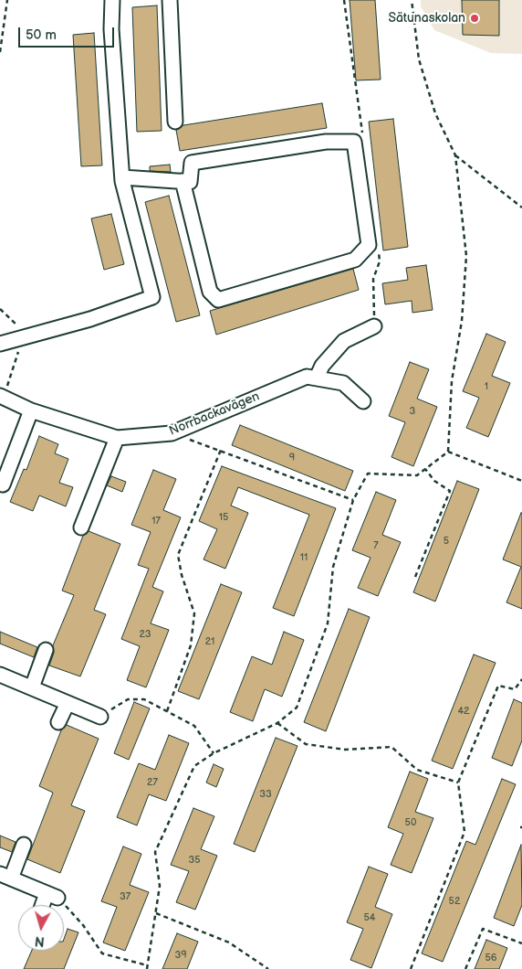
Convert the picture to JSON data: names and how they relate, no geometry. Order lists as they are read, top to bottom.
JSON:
{
  "streets": {
    "street": ["Norrbackavägen"]
  },
  "places": ["Sätunaskolan"],
  "house_numbers": [
    "1",
    "3",
    "9",
    "15",
    "17",
    "5",
    "7",
    "11",
    "23",
    "21",
    "42",
    "27",
    "33",
    "50",
    "35",
    "37",
    "52",
    "54",
    "39",
    "56"
  ],
  "scale_bar": "50 m",
  "north": "bottom"
}
